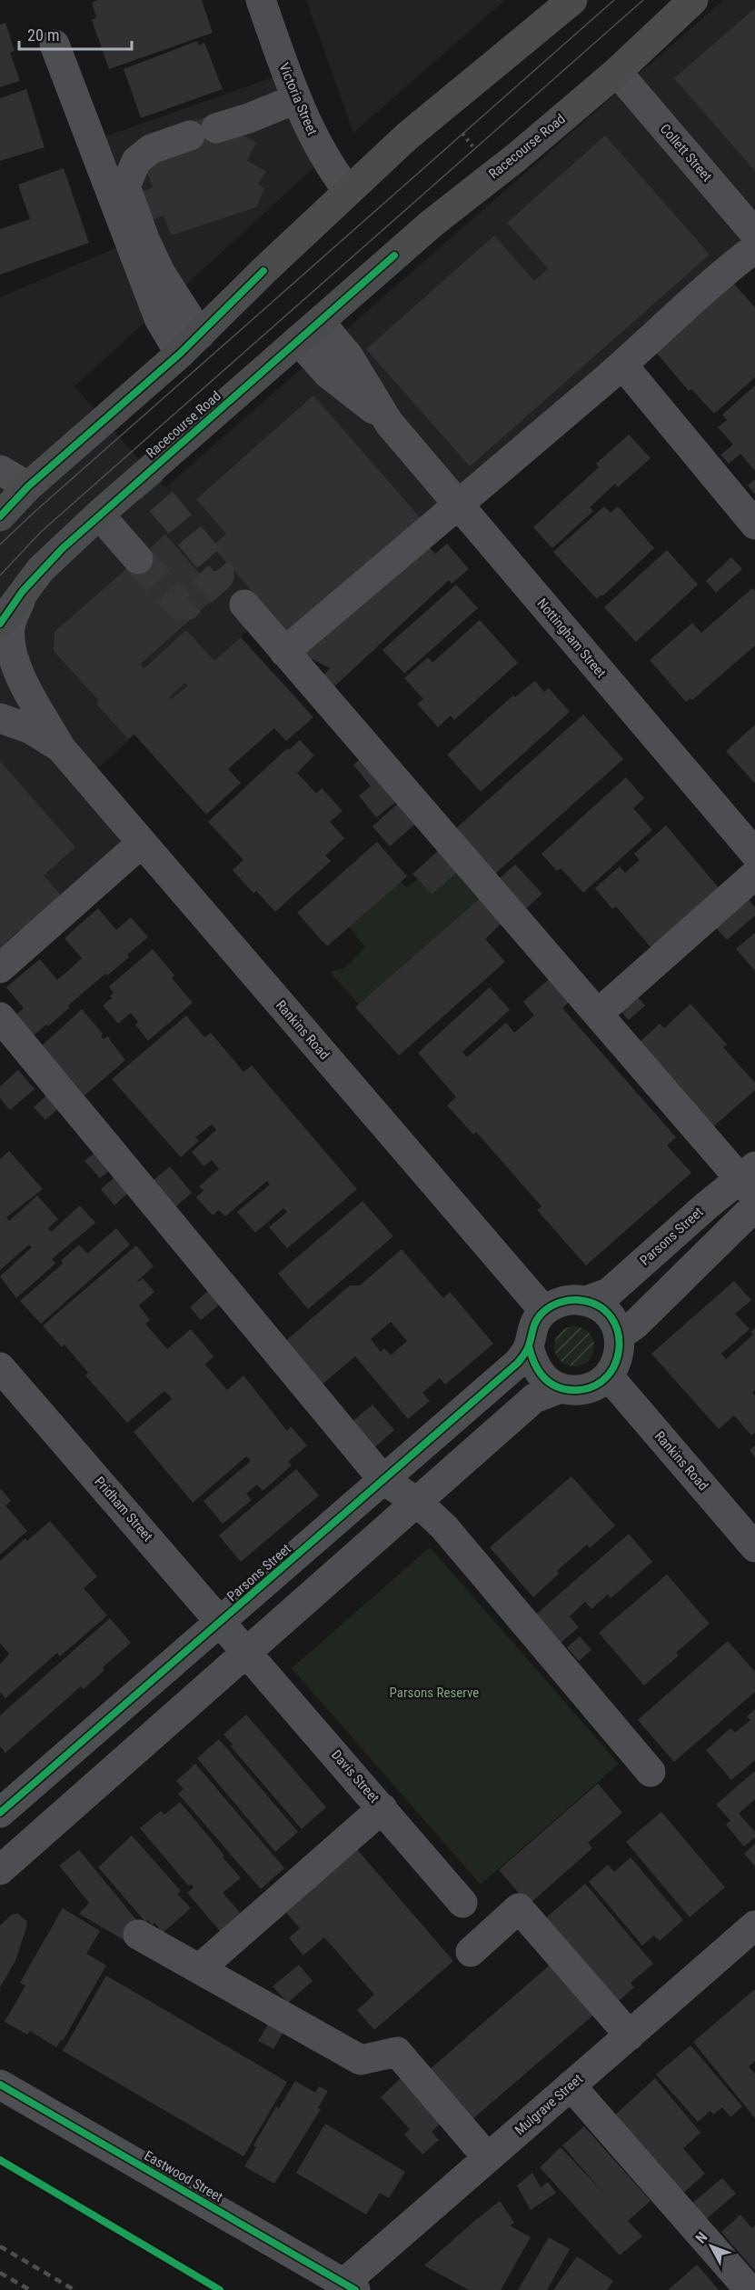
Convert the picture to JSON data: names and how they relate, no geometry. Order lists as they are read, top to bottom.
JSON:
{
  "streets": {
    "highway": ["Racecourse Road"],
    "street": [
      "Victoria Street",
      "Collett Street",
      "Nottingham Street",
      "Rankins Road",
      "Parsons Street",
      "Pridham Street",
      "Davis Street",
      "Mulgrave Street",
      "Eastwood Street"
    ]
  },
  "crossings": [
    ["Racecourse Road", "Collett Street"],
    ["Racecourse Road", "Nottingham Street"],
    ["Racecourse Road", "Rankins Road"],
    ["Rankins Road", "Parsons Street"],
    ["Parsons Street", "Pridham Street"],
    ["Pridham Street", "Davis Street"],
    ["Mulgrave Street", "Eastwood Street"]
  ],
  "parks": ["Parsons Reserve"],
  "scale_bar": "20 m",
  "north": "top left"
}
